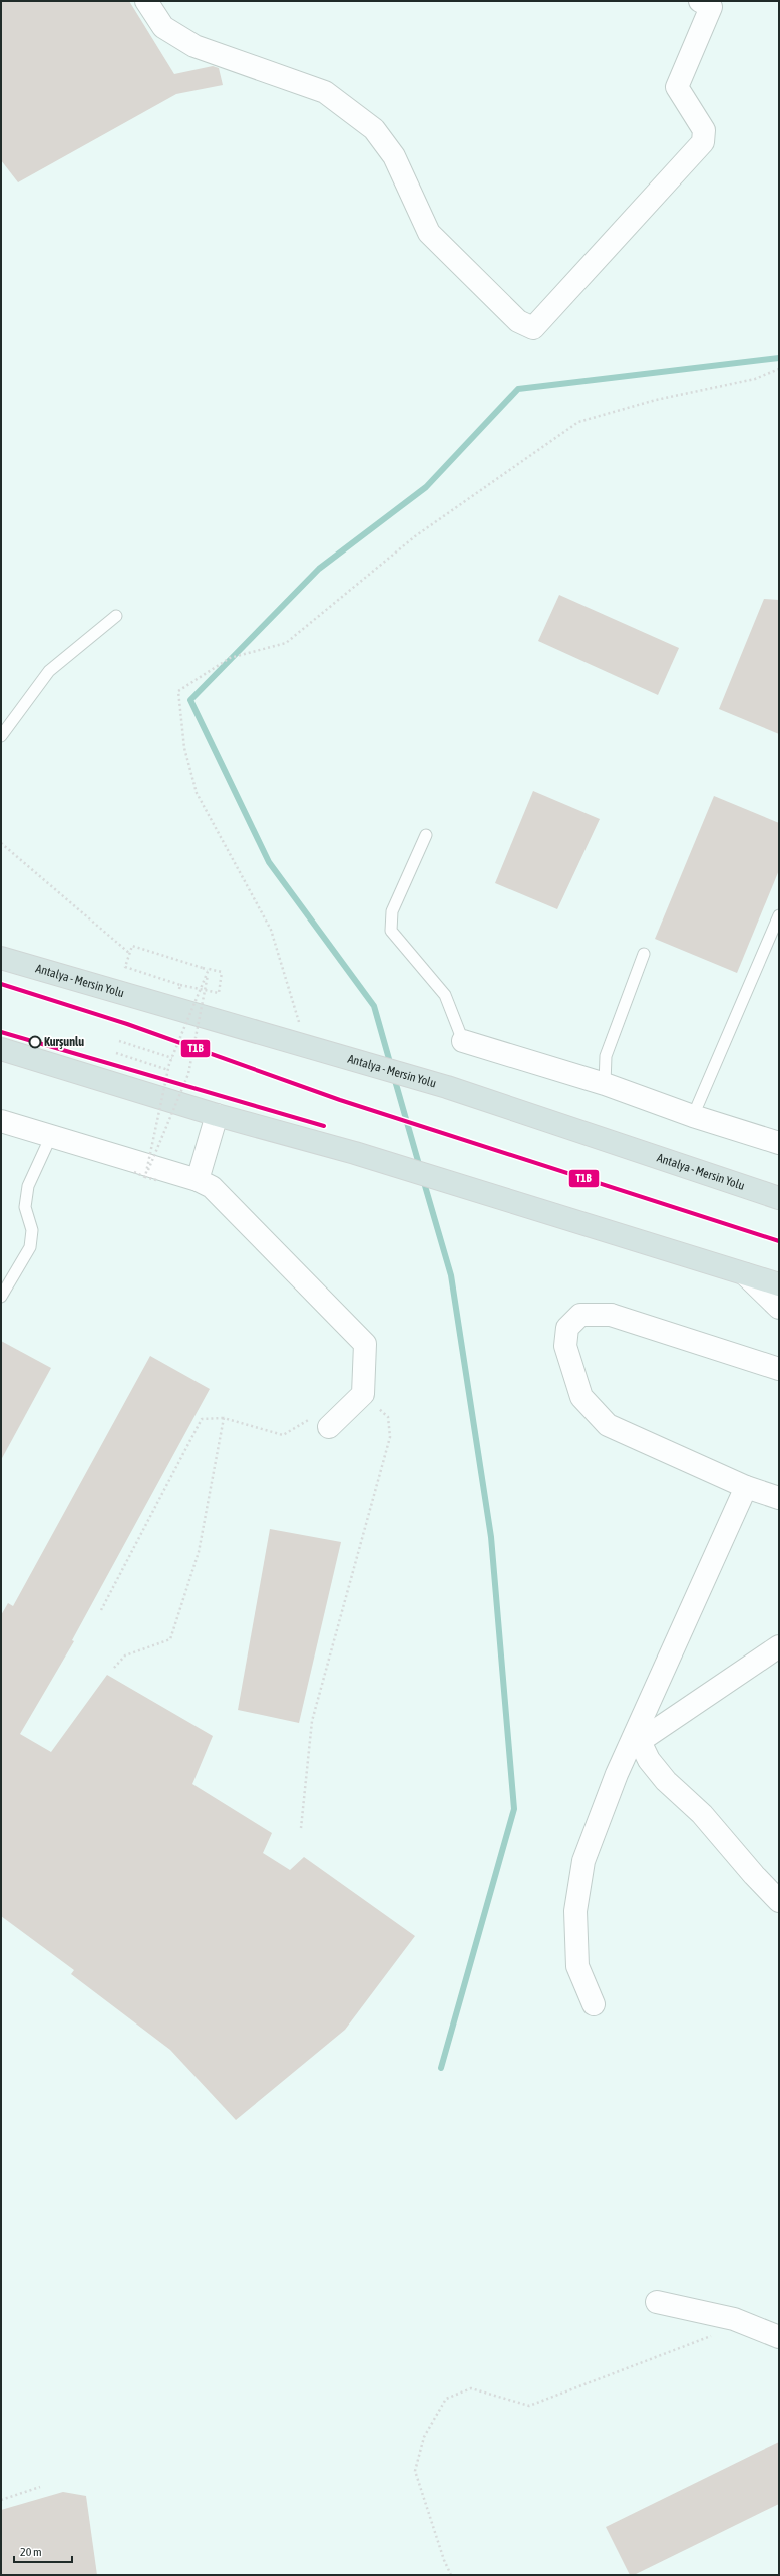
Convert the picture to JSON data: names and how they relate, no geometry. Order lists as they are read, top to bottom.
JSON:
{
  "streets": {
    "highway": ["Antalya - Mersin Yolu"]
  },
  "places": ["Kurşunlu"],
  "lines": ["transit line T1B"],
  "scale_bar": "20 m"
}
